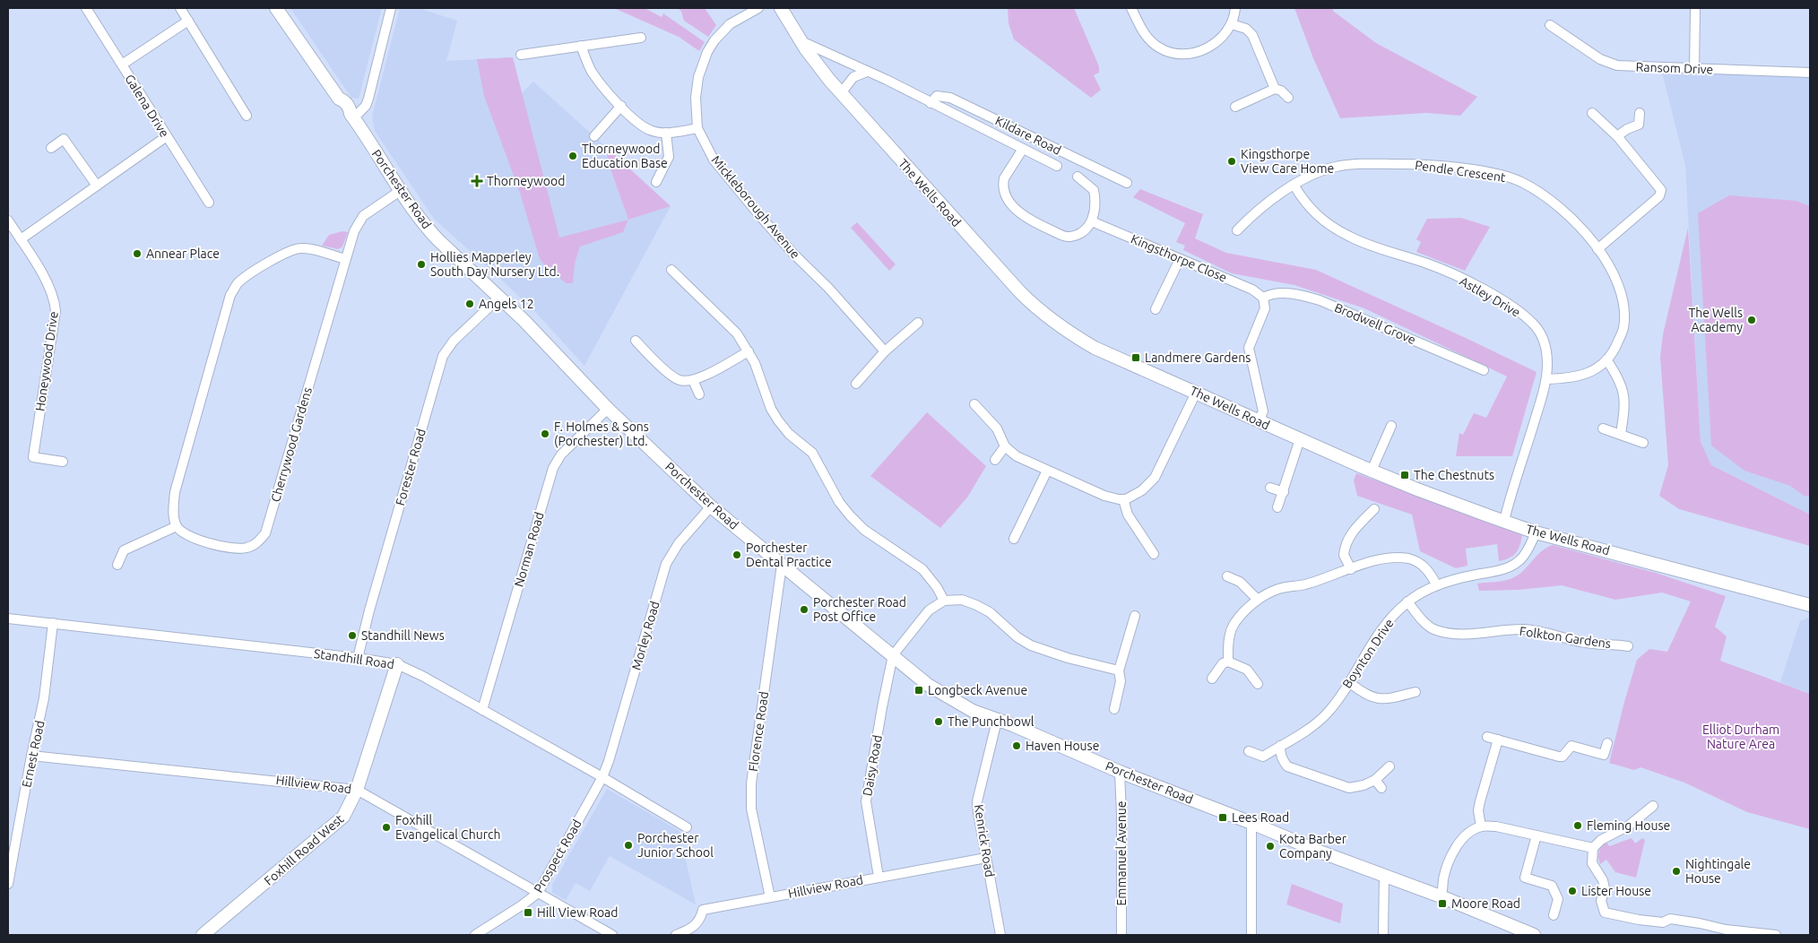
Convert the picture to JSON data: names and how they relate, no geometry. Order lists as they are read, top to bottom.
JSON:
{
  "streets": {
    "street": [
      "Ransom Drive",
      "Galena Drive",
      "Kildare Road",
      "Pendle Crescent",
      "Porchester Road",
      "The Wells Road",
      "Mickleborough Avenue",
      "Kingsthorpe Close",
      "Astley Drive",
      "Brodwell Grove",
      "Honeywood Drive",
      "Cherrywood Gardens",
      "Forester Road",
      "Norman Road",
      "Morley Road",
      "Folkton Gardens",
      "Boynton Drive",
      "Standhill Road",
      "Florence Road",
      "Ernest Road",
      "Daisy Road",
      "Hillview Road",
      "Kenrick Road",
      "Foxhill Road West",
      "Emmanuel Avenue",
      "Prospect Road"
    ]
  },
  "crossings": [
    ["Kildare Road", "The Wells Road"],
    ["Kildare Road", "Kingsthorpe Close"],
    ["Pendle Crescent", "Astley Drive"],
    ["Porchester Road", "Cherrywood Gardens"],
    ["Porchester Road", "Forester Road"],
    ["Porchester Road", "Norman Road"],
    ["Porchester Road", "Morley Road"],
    ["Porchester Road", "Florence Road"],
    ["Porchester Road", "Daisy Road"],
    ["Porchester Road", "Kenrick Road"],
    ["Porchester Road", "Emmanuel Avenue"],
    ["The Wells Road", "Astley Drive"],
    ["The Wells Road", "Boynton Drive"],
    ["Kingsthorpe Close", "Brodwell Grove"],
    ["Forester Road", "Standhill Road"],
    ["Norman Road", "Standhill Road"],
    ["Morley Road", "Standhill Road"],
    ["Morley Road", "Prospect Road"],
    ["Folkton Gardens", "Boynton Drive"],
    ["Standhill Road", "Ernest Road"],
    ["Standhill Road", "Foxhill Road West"],
    ["Standhill Road", "Prospect Road"],
    ["Florence Road", "Hillview Road"],
    ["Ernest Road", "Hillview Road"],
    ["Daisy Road", "Hillview Road"],
    ["Hillview Road", "Kenrick Road"],
    ["Hillview Road", "Foxhill Road West"],
    ["Hillview Road", "Prospect Road"]
  ],
  "parks": ["Elliot Durham Nature Area"],
  "places": {
    "other": [
      "Thorneywood Education Base",
      "Kingsthorpe View Care Home",
      "Annear Place",
      "Hollies Mapperley South Day Nursery Ltd.",
      "Angels 12",
      "The Wells Academy",
      "F. Holmes & Sons (Porchester) Ltd.",
      "Porchester Dental Practice",
      "Porchester Road Post Office",
      "Standhill News",
      "The Punchbowl",
      "Haven House",
      "Fleming House",
      "Foxhill Evangelical Church",
      "Porchester Junior School",
      "Kota Barber Company",
      "Nightingale House",
      "Lister House"
    ],
    "health": ["Thorneywood"],
    "transit": [
      "Landmere Gardens",
      "The Chestnuts",
      "Longbeck Avenue",
      "Lees Road",
      "Moore Road",
      "Hill View Road"
    ]
  }
}
